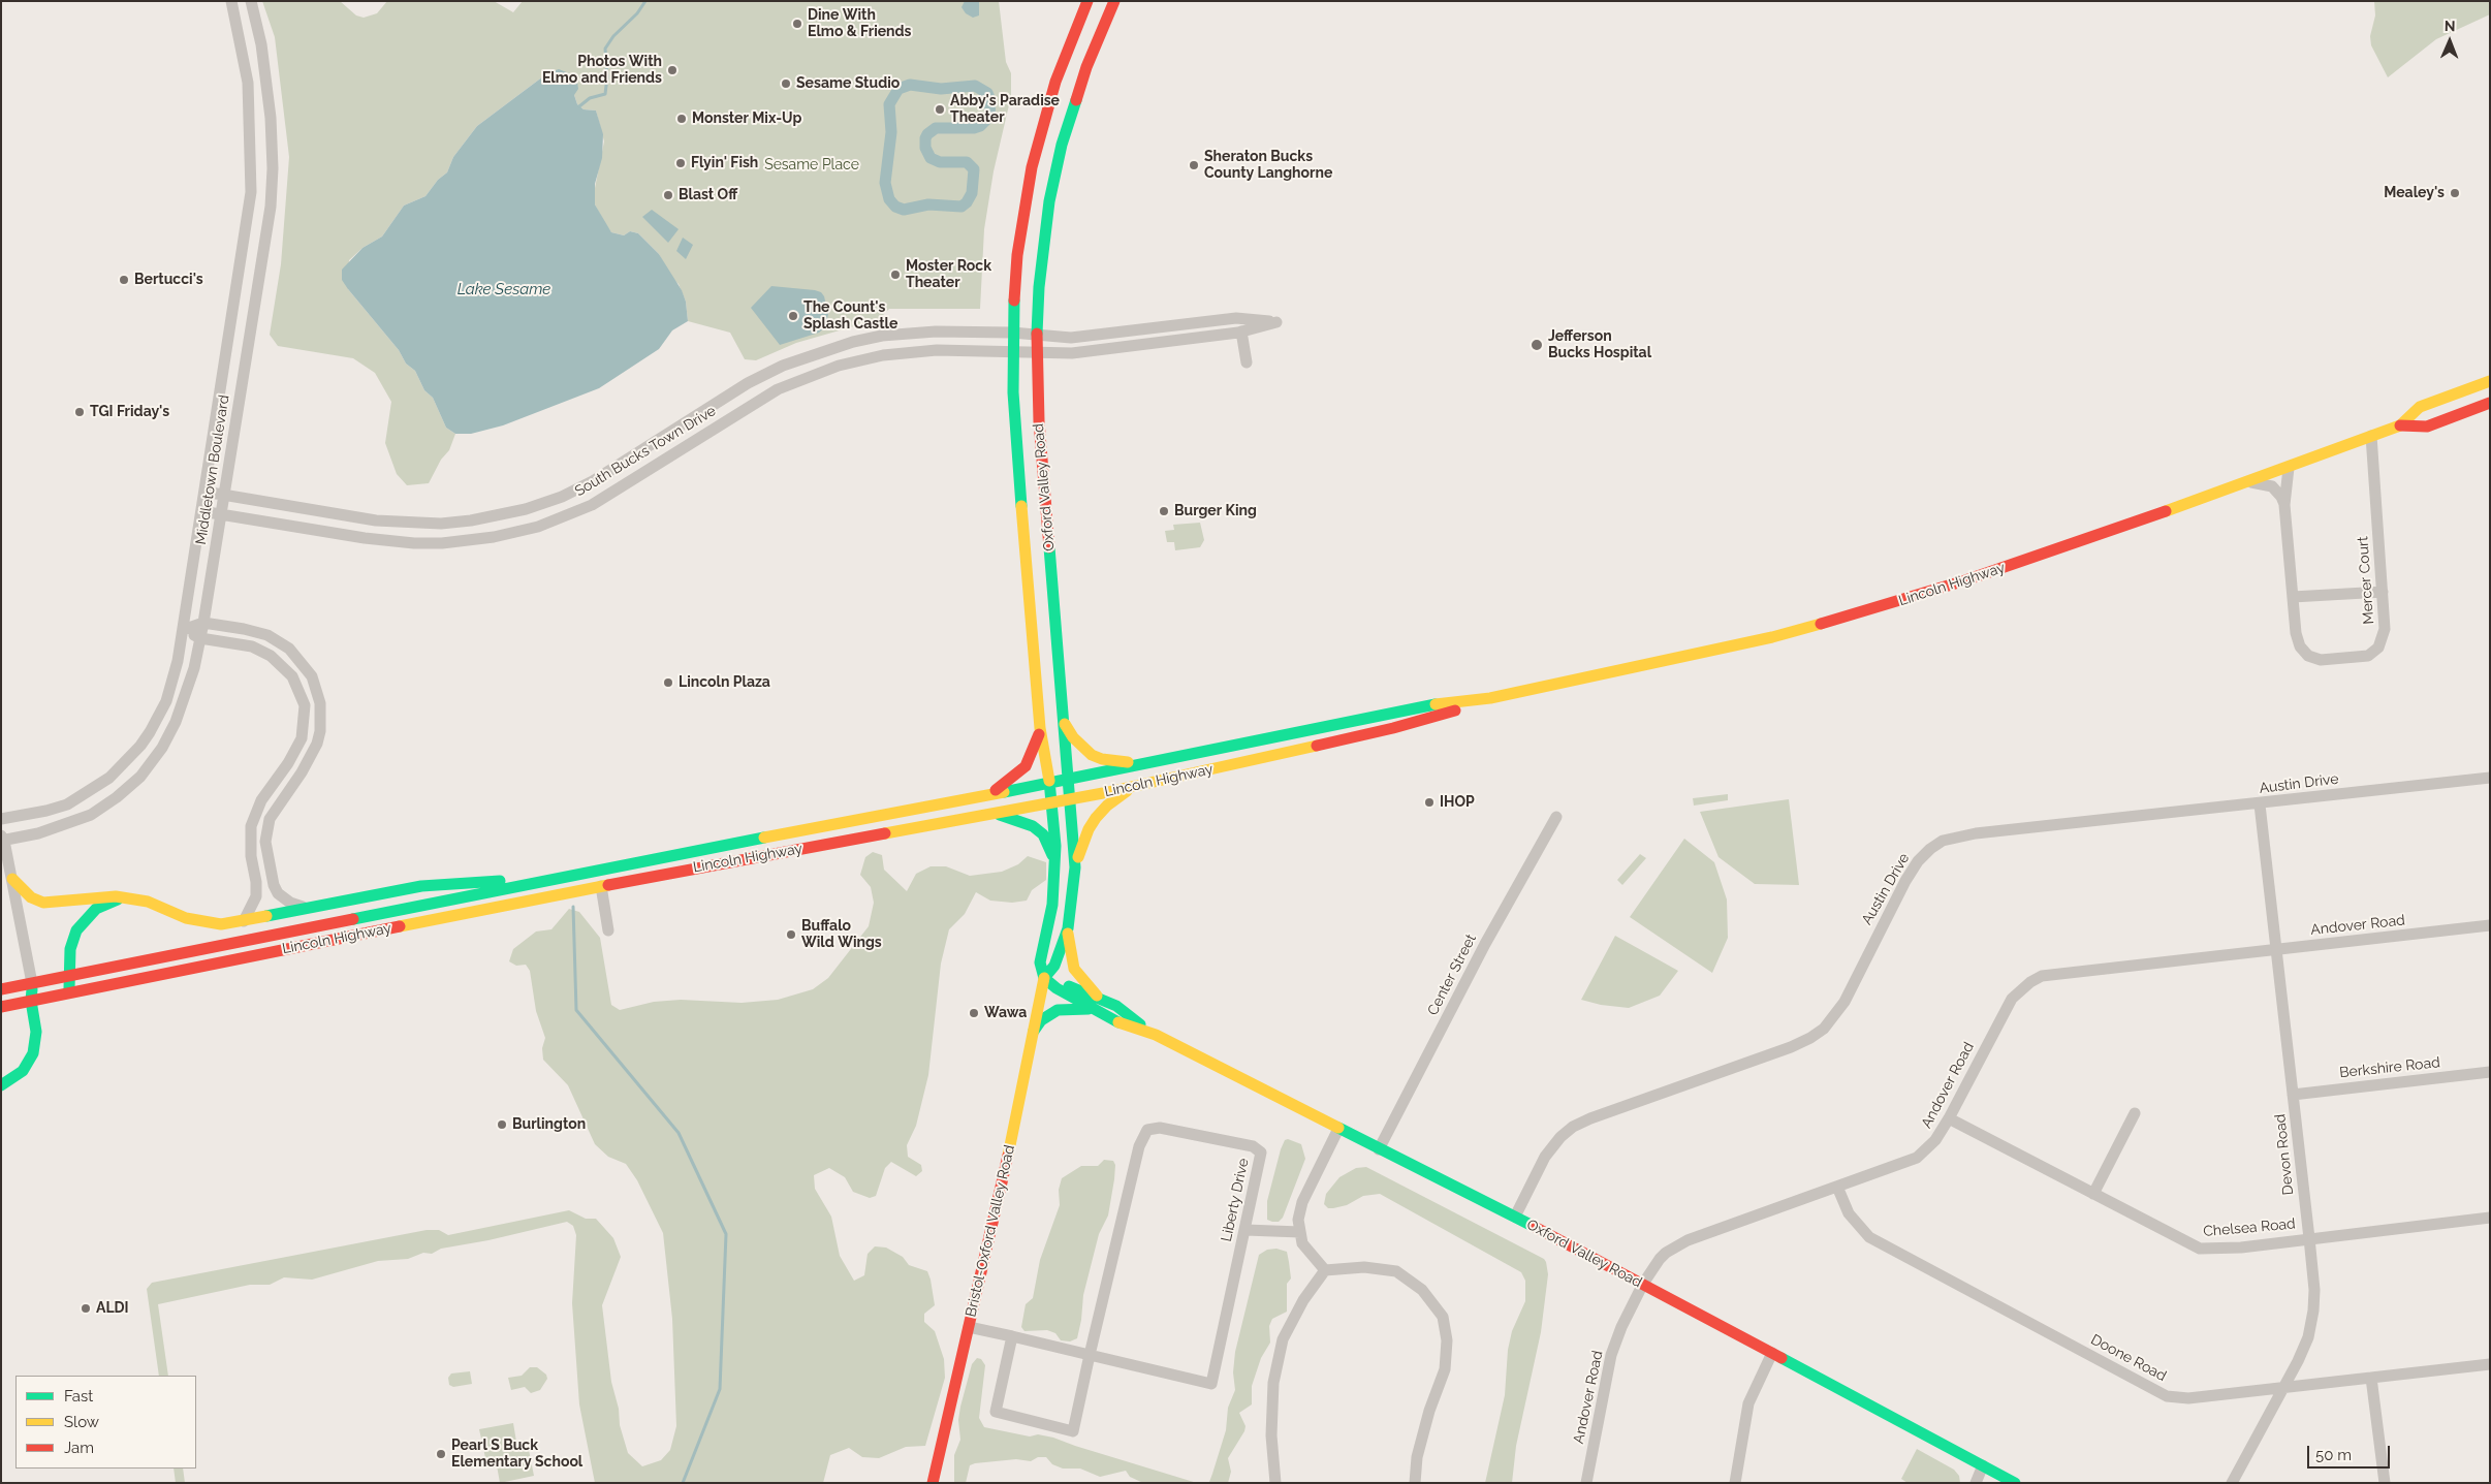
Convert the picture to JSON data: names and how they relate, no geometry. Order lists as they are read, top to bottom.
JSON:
{
  "streets": {
    "main road": ["Oxford Valley Road", "Lincoln Highway", "Bristol-Oxford Valley Road"],
    "street": [
      "South Bucks Town Drive",
      "Middletown Boulevard",
      "Mercer Court",
      "Austin Drive",
      "Andover Road",
      "Center Street",
      "Berkshire Road",
      "Devon Road",
      "Liberty Drive",
      "Chelsea Road",
      "Doone Road"
    ]
  },
  "crossings": [
    ["South Bucks Town Drive", "Middletown Boulevard"],
    ["South Bucks Town Drive", "Oxford Valley Road"],
    ["Oxford Valley Road", "Lincoln Highway"],
    ["Oxford Valley Road", "Austin Drive"],
    ["Oxford Valley Road", "Andover Road"],
    ["Oxford Valley Road", "Center Street"],
    ["Oxford Valley Road", "Bristol-Oxford Valley Road"],
    ["Mercer Court", "Lincoln Highway"],
    ["Austin Drive", "Devon Road"],
    ["Andover Road", "Devon Road"],
    ["Andover Road", "Chelsea Road"],
    ["Andover Road", "Doone Road"],
    ["Berkshire Road", "Devon Road"],
    ["Devon Road", "Chelsea Road"],
    ["Devon Road", "Doone Road"],
    ["Liberty Drive", "Bristol-Oxford Valley Road"]
  ],
  "water": ["Lake Sesame"],
  "parks": ["Sesame Place"],
  "places": [
    "Dine With Elmo & Friends",
    "Photos With Elmo and Friends",
    "Sesame Studio",
    "Abby's Paradise Theater",
    "Monster Mix-Up",
    "Flyin' Fish",
    "Sheraton Bucks County Langhorne",
    "Mealey's",
    "Blast Off",
    "Moster Rock Theater",
    "Bertucci's",
    "The Count's Splash Castle",
    "Jefferson Bucks Hospital",
    "TGI Friday's",
    "Burger King",
    "Lincoln Plaza",
    "IHOP",
    "Buffalo Wild Wings",
    "Wawa",
    "Burlington",
    "ALDI",
    "Pearl S Buck Elementary School"
  ],
  "legend": ["Fast", "Slow", "Jam"],
  "scale_bar": "50 m",
  "north": "top"
}
